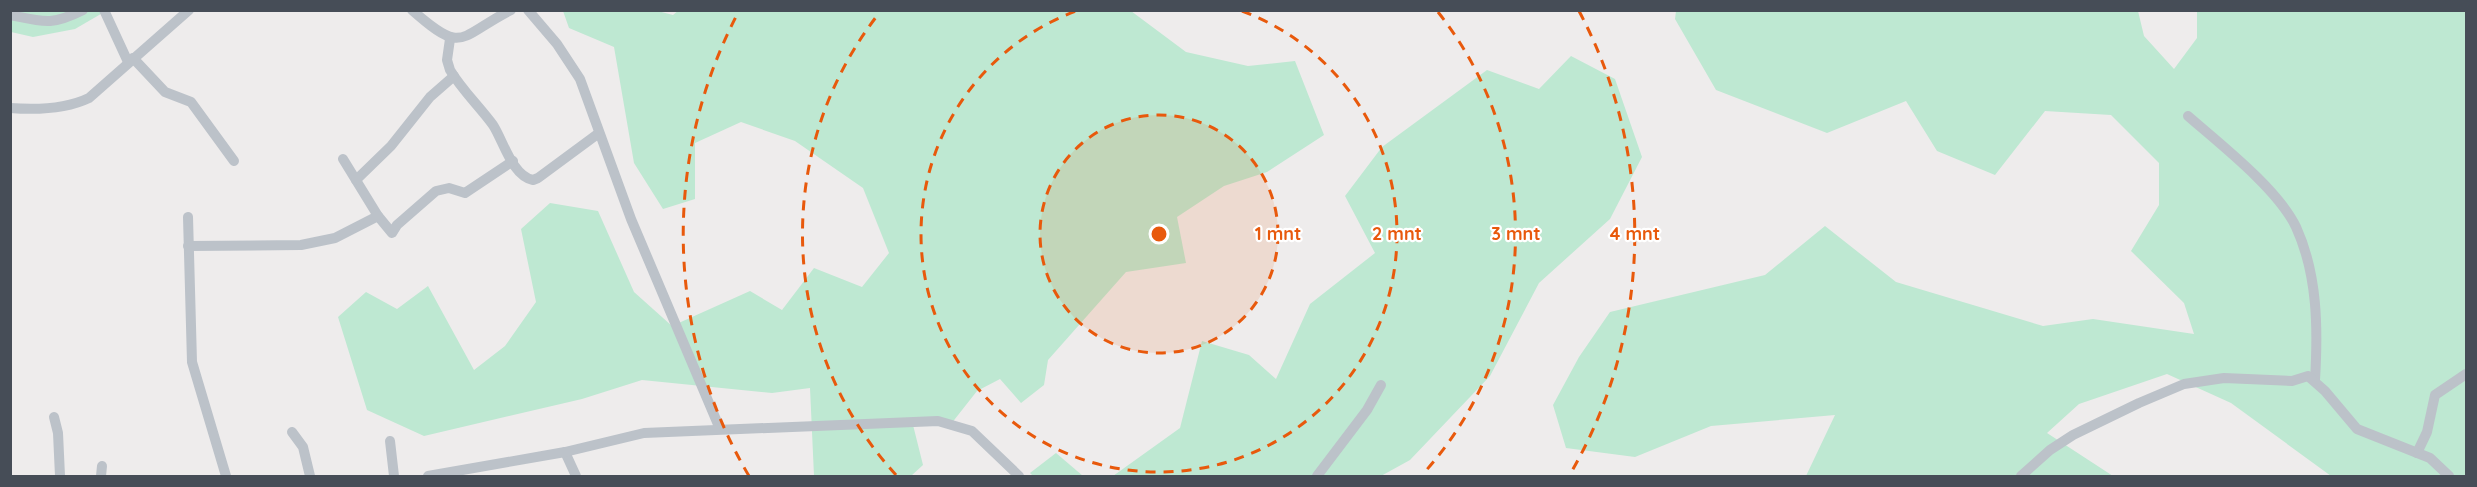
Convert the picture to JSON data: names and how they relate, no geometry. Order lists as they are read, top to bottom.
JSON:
{
  "rings": [
    "1 mnt",
    "2 mnt",
    "3 mnt",
    "4 mnt"
  ]
}
